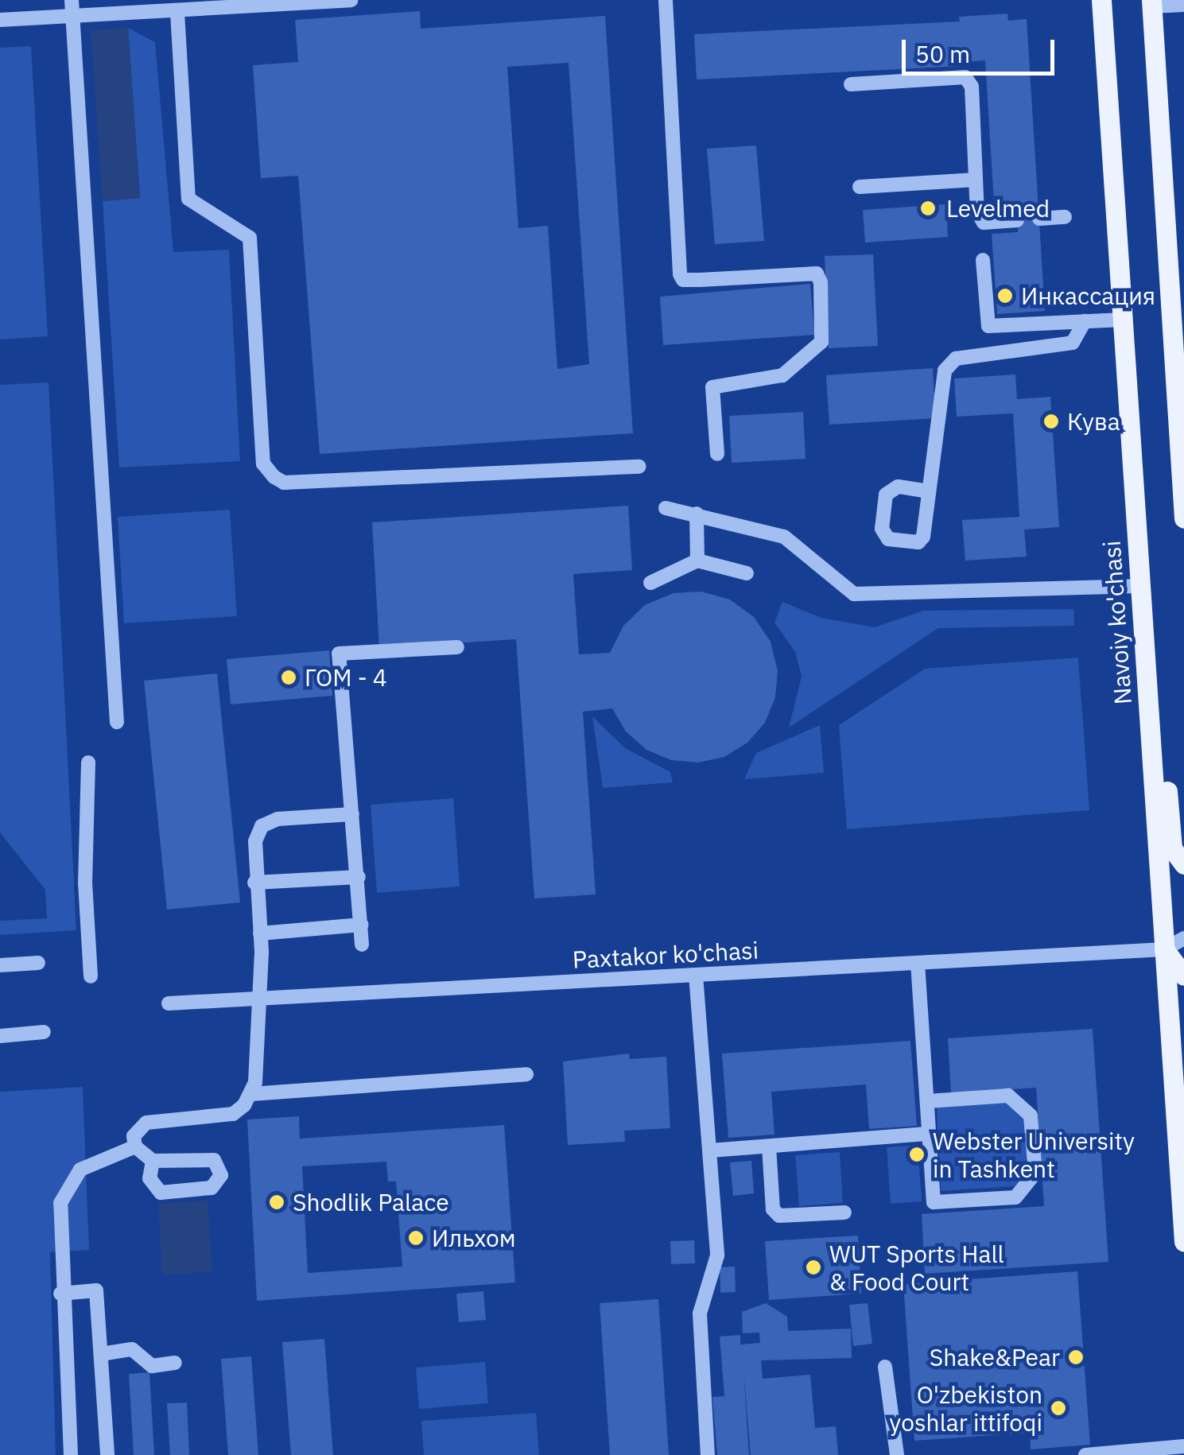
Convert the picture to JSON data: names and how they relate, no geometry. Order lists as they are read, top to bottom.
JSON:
{
  "streets": {
    "main road": ["Navoiy ko'chasi"],
    "street": ["Paxtakor ko'chasi"]
  },
  "crossings": [
    ["Navoiy ko'chasi", "Paxtakor ko'chasi"]
  ],
  "places": [
    "Levelmed",
    "Инкасcация",
    "Кува",
    "ГОМ - 4",
    "Webster University in Tashkent",
    "Shodlik Palace",
    "Ильхом",
    "WUT Sports Hall & Food Court",
    "Shake&Pear",
    "O'zbekiston yoshlar ittifoqi"
  ],
  "scale_bar": "50 m"
}
